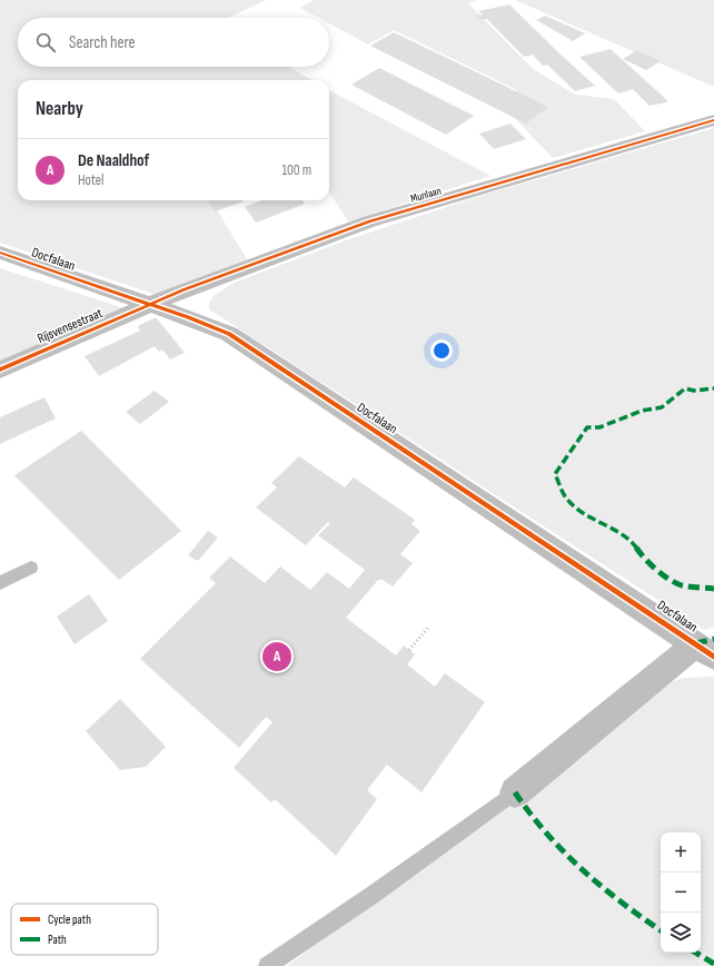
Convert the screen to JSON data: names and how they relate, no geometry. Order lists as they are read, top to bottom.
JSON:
{
  "streets": {
    "street": ["Munlaan", "Docfalaan", "Rijsvensestraat"]
  },
  "crossings": [
    ["Munlaan", "Docfalaan"],
    ["Munlaan", "Rijsvensestraat"],
    ["Docfalaan", "Rijsvensestraat"]
  ],
  "legend": ["Cycle path", "Path"],
  "page": {
    "search": "Search here",
    "heading": "Nearby",
    "list": [
      {
        "mark": "A",
        "name": "De Naaldhof",
        "note": "Hotel",
        "value": "100 m"
      }
    ],
    "pins": "A",
    "map_buttons": ["+", "−"]
  }
}
